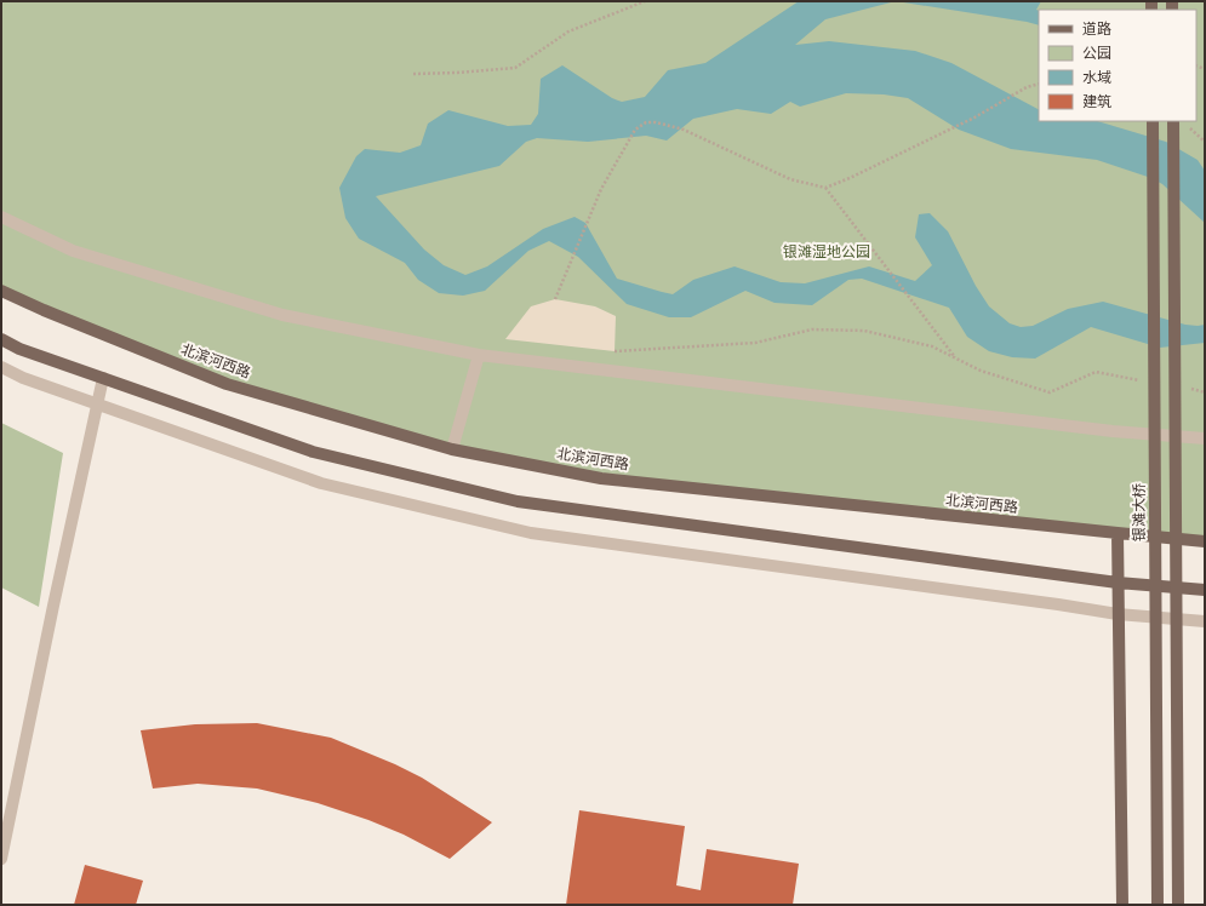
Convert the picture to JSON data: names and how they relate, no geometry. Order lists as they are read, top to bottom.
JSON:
{
  "streets": {
    "main road": ["北滨河西路", "银滩大桥"]
  },
  "parks": ["银滩湿地公园"],
  "legend": [
    "道路",
    "公园",
    "水域",
    "建筑"
  ]
}
